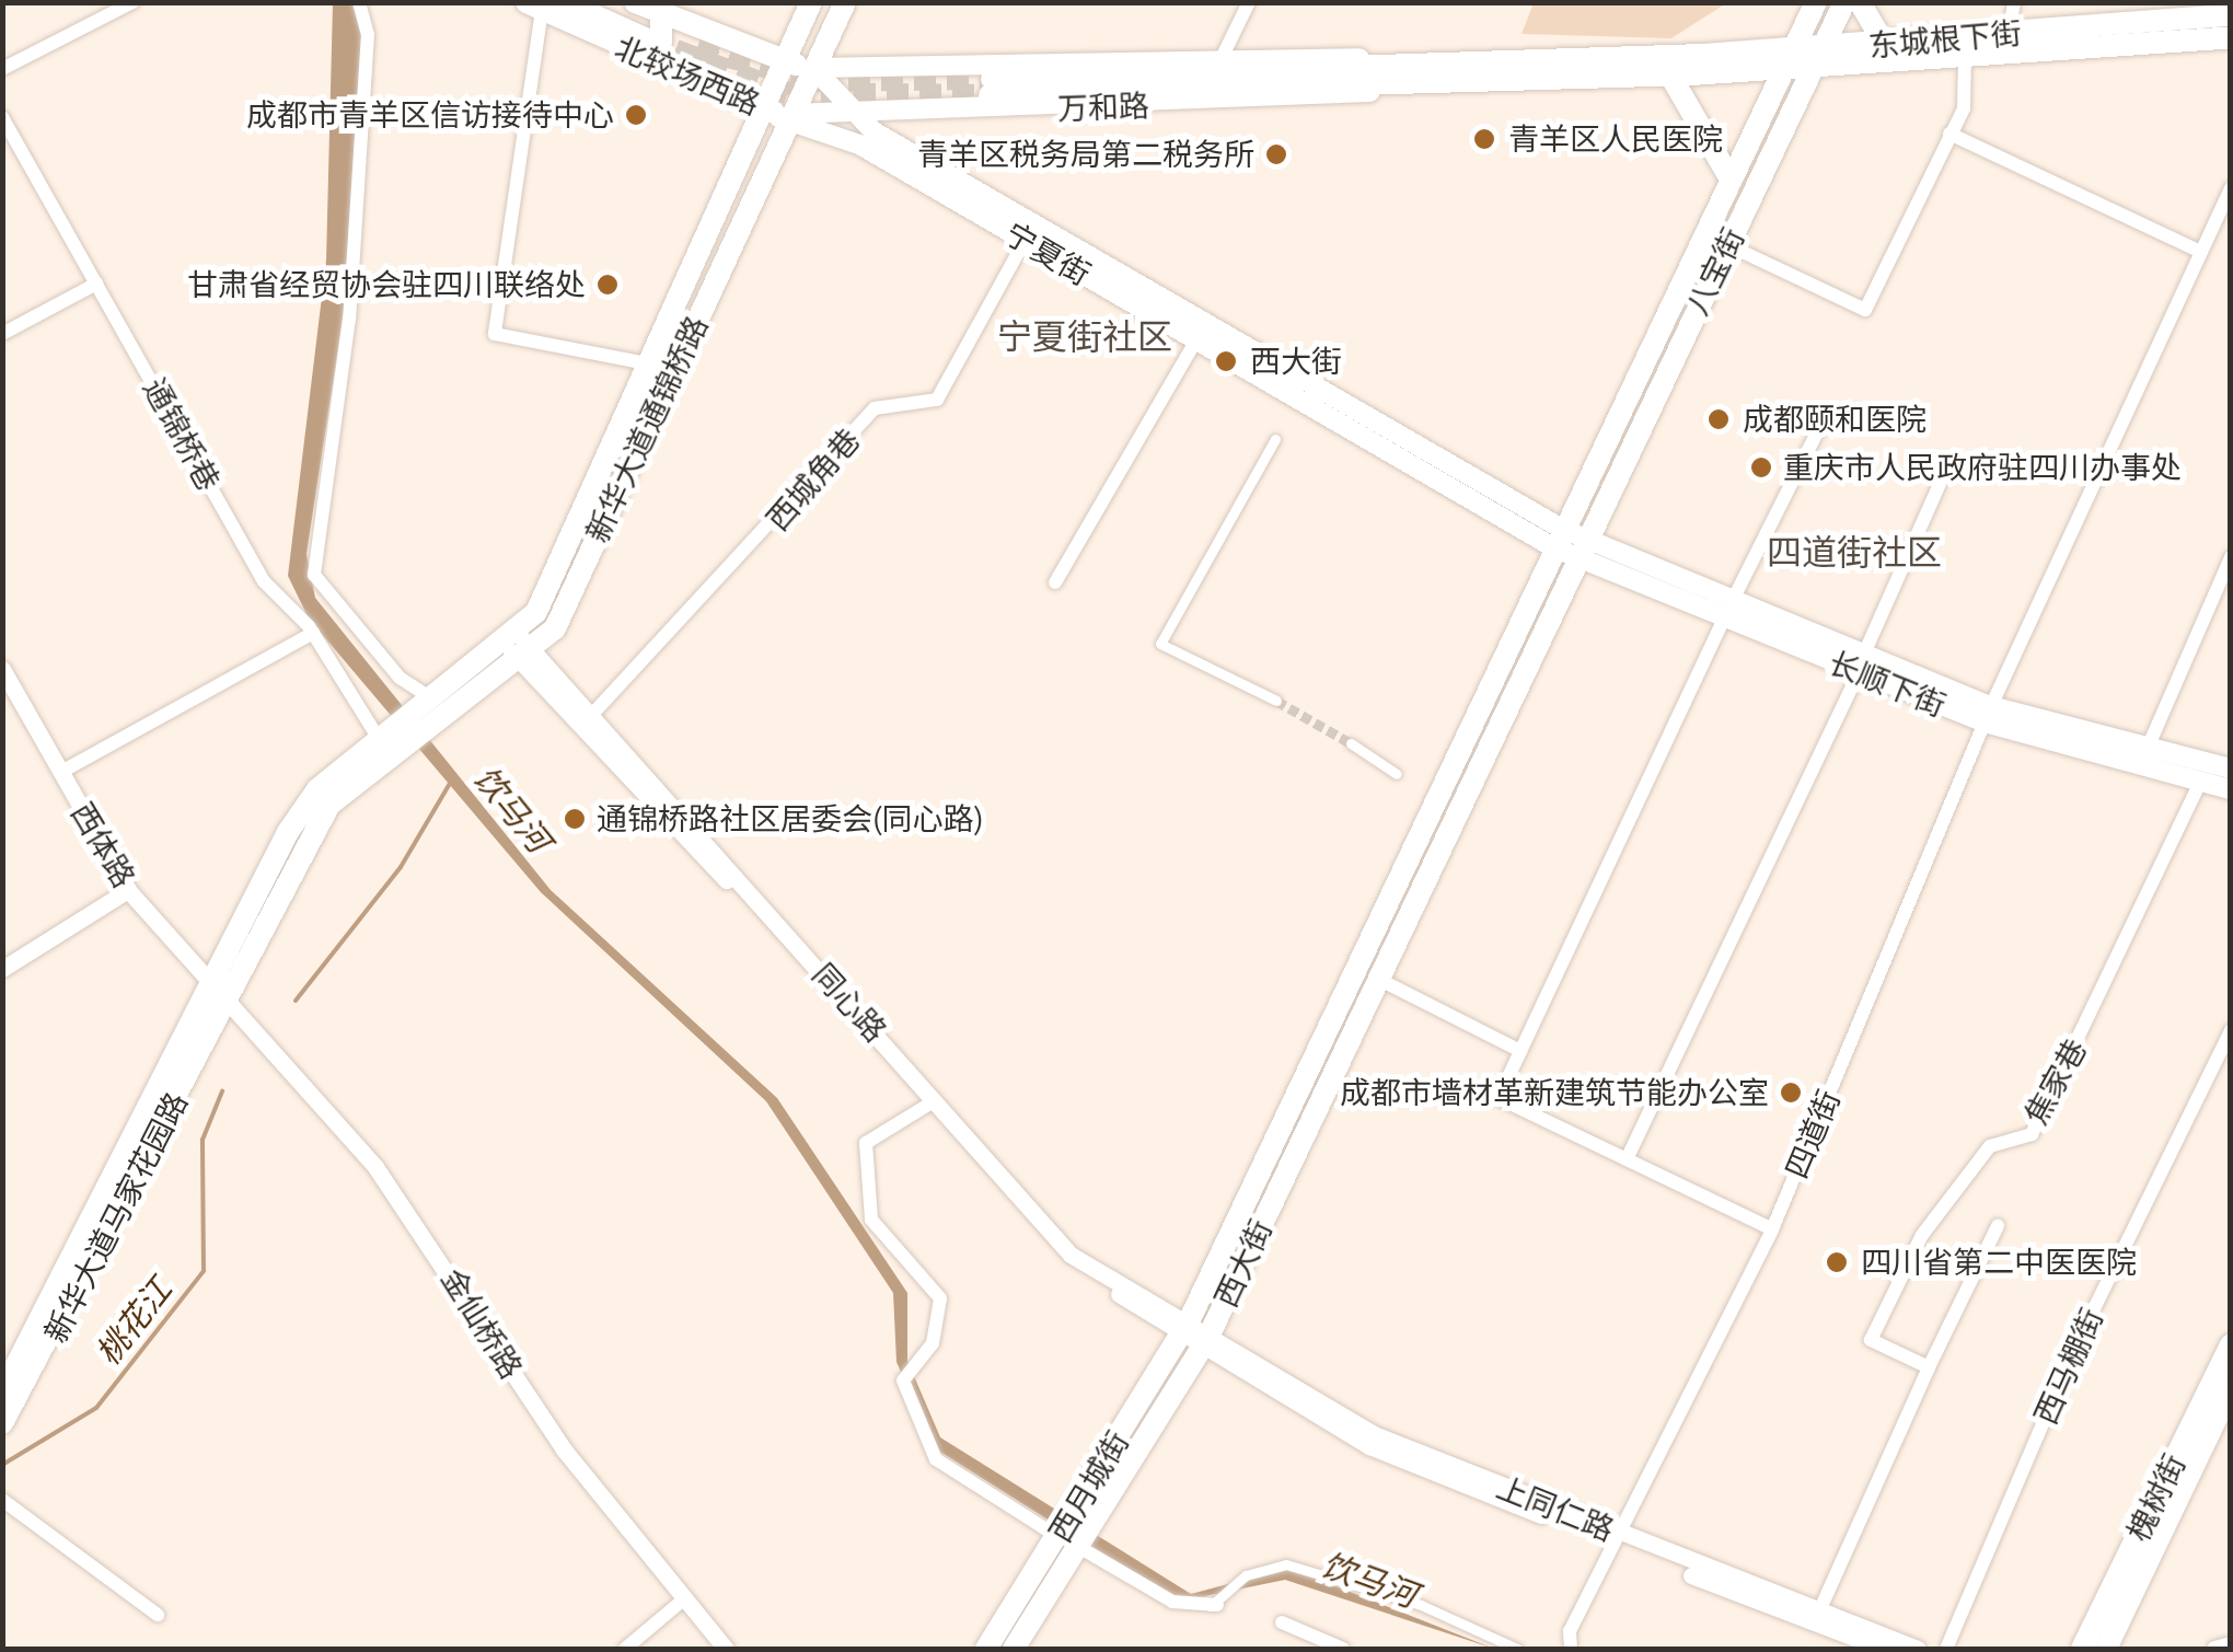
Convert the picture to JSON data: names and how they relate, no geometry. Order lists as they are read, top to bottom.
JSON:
{
  "streets": {
    "main road": [
      "东城根下街",
      "北较场西路",
      "万和路",
      "宁夏街",
      "八宝街",
      "新华大道通锦桥路",
      "长顺下街",
      "新华大道马家花园路",
      "西大街",
      "西月城街",
      "槐树街"
    ],
    "street": [
      "通锦桥巷",
      "西城角巷",
      "西体路",
      "同心路",
      "焦家巷",
      "四道街",
      "金仙桥路",
      "西马棚街",
      "上同仁路"
    ]
  },
  "crossings": [
    ["东城根下街", "万和路"],
    ["东城根下街", "八宝街"],
    ["北较场西路", "万和路"],
    ["北较场西路", "宁夏街"],
    ["北较场西路", "新华大道通锦桥路"],
    ["万和路", "宁夏街"],
    ["万和路", "八宝街"],
    ["万和路", "新华大道通锦桥路"],
    ["宁夏街", "八宝街"],
    ["宁夏街", "新华大道通锦桥路"],
    ["宁夏街", "西城角巷"],
    ["宁夏街", "长顺下街"],
    ["宁夏街", "西大街"],
    ["八宝街", "长顺下街"],
    ["八宝街", "西大街"],
    ["西城角巷", "同心路"],
    ["长顺下街", "焦家巷"],
    ["长顺下街", "四道街"],
    ["长顺下街", "西大街"],
    ["西体路", "新华大道马家花园路"],
    ["西体路", "金仙桥路"],
    ["同心路", "西大街"],
    ["同心路", "西月城街"],
    ["同心路", "上同仁路"],
    ["四道街", "上同仁路"],
    ["新华大道马家花园路", "金仙桥路"],
    ["西大街", "西月城街"],
    ["西大街", "上同仁路"],
    ["西月城街", "上同仁路"]
  ],
  "districts": ["宁夏街社区", "四道街社区"],
  "water": ["饮马河", "桃花江"],
  "places": [
    "成都市青羊区信访接待中心",
    "青羊区人民医院",
    "青羊区税务局第二税务所",
    "甘肃省经贸协会驻四川联络处",
    "西大街",
    "成都颐和医院",
    "重庆市人民政府驻四川办事处",
    "通锦桥路社区居委会(同心路)",
    "成都市墙材革新建筑节能办公室",
    "四川省第二中医医院"
  ]
}
